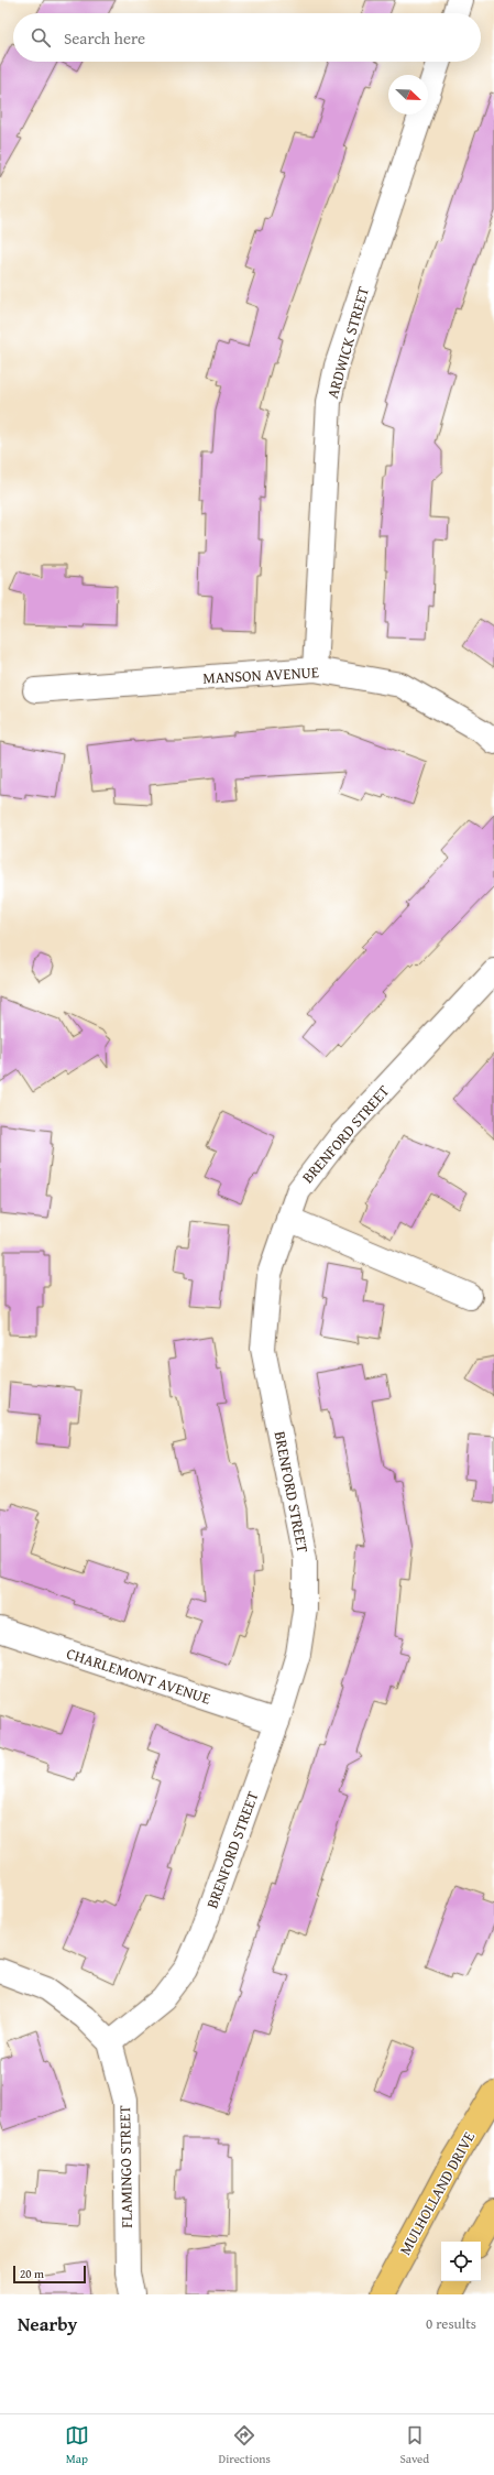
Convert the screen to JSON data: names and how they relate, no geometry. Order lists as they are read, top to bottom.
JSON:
{
  "streets": {
    "main road": ["MULHOLLAND DRIVE"],
    "street": [
      "ARDWICK STREET",
      "MANSON AVENUE",
      "BRENFORD STREET",
      "CHARLEMONT AVENUE",
      "FLAMINGO STREET"
    ]
  },
  "crossings": [
    ["ARDWICK STREET", "MANSON AVENUE"],
    ["BRENFORD STREET", "CHARLEMONT AVENUE"],
    ["BRENFORD STREET", "FLAMINGO STREET"]
  ],
  "scale_bar": "20 m",
  "north": "bottom right",
  "page": {
    "search": "Search here",
    "scale": "20 m",
    "heading": ["Nearby", "0 results"],
    "nav": ["Map", "Directions", "Saved"]
  }
}
